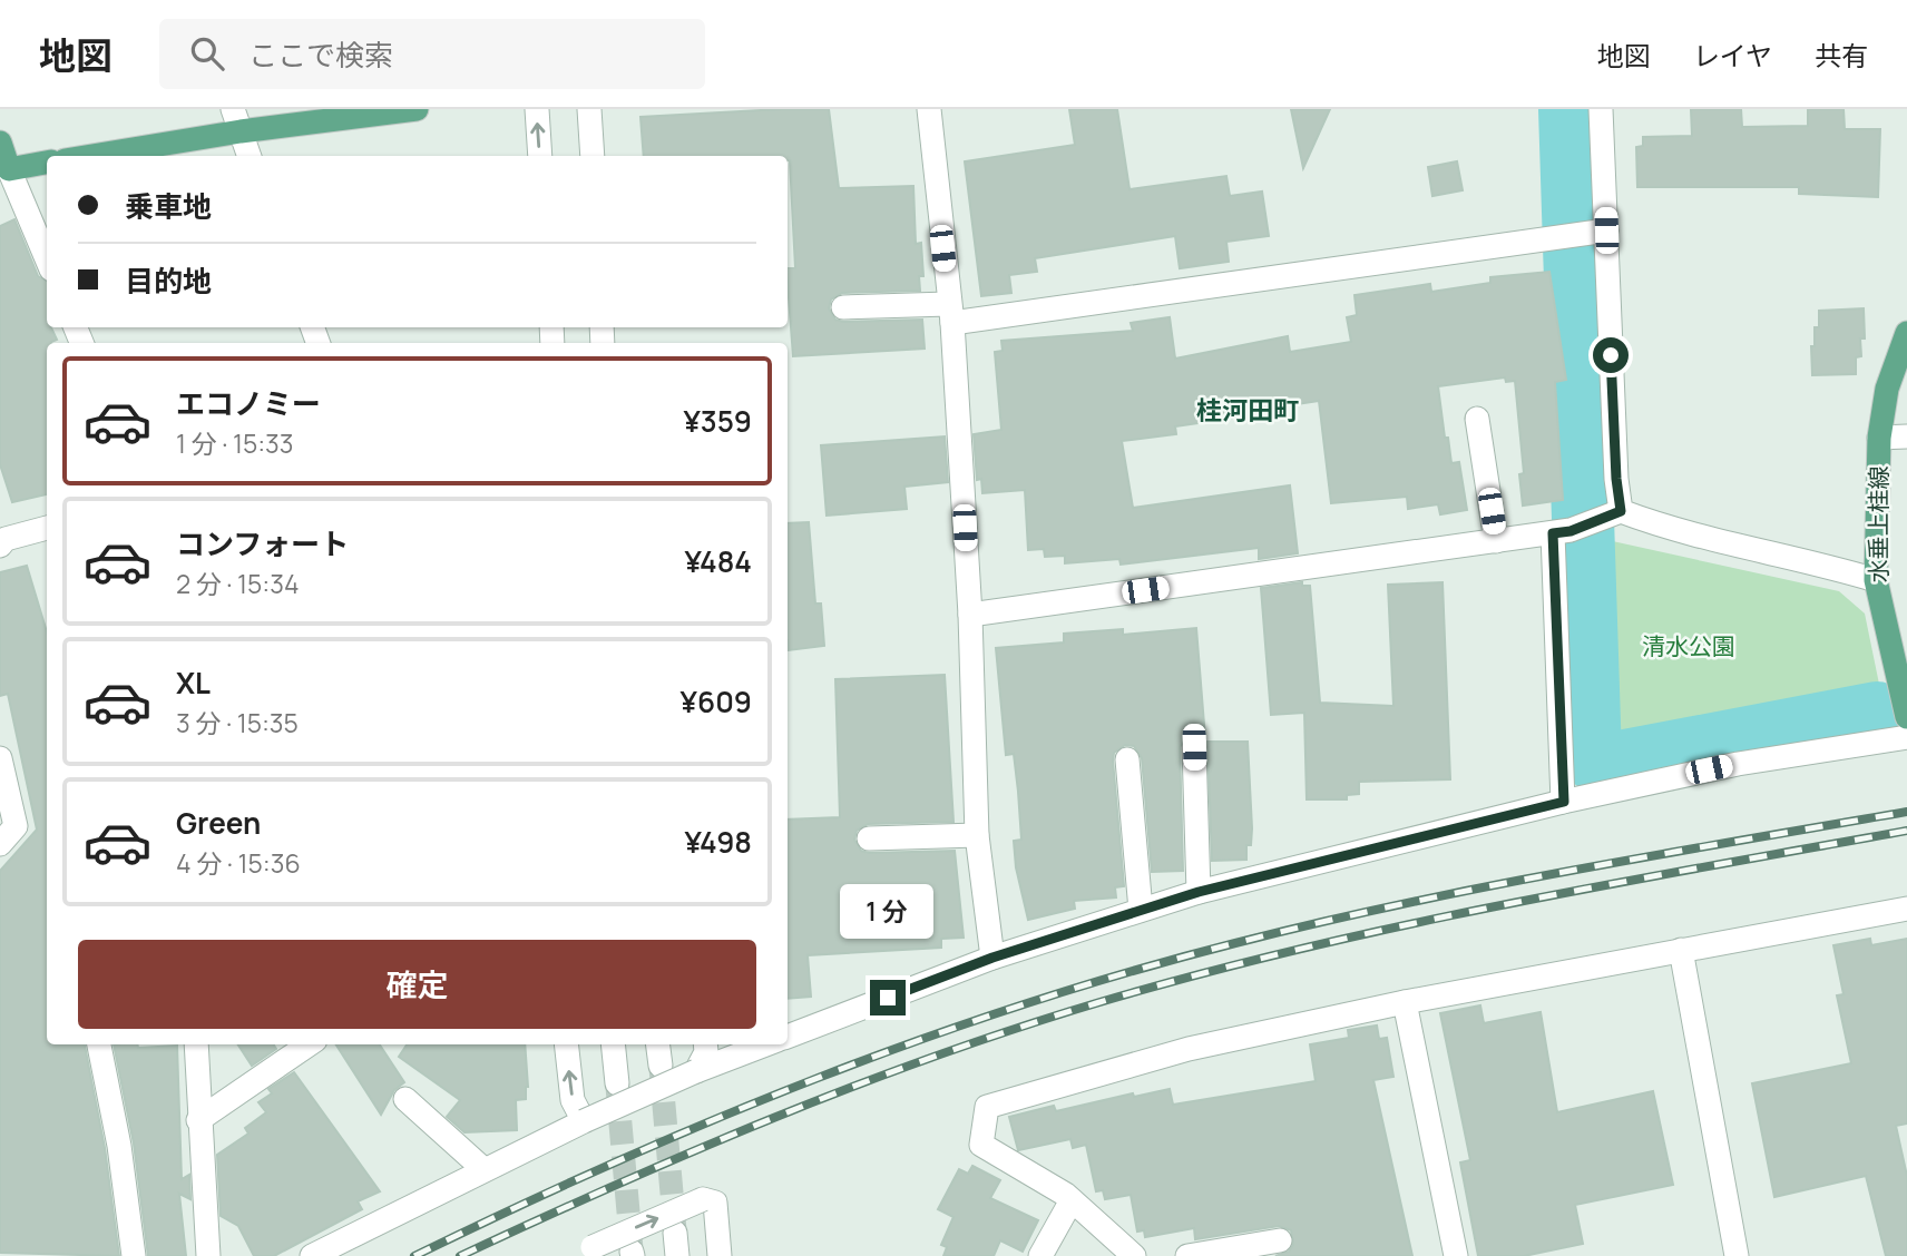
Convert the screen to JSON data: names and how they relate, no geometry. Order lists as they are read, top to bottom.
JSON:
{
  "streets": {
    "main road": ["水垂上桂線"]
  },
  "districts": ["桂河田町"],
  "parks": ["清水公園"],
  "page": {
    "header": "地図",
    "search": "ここで検索",
    "nav": ["地図", "レイヤ", "共有"],
    "banner": ["乗車地", "目的地"],
    "list": [
      {
        "name": "エコノミー",
        "note": "1 分 · 15:33",
        "value": "¥359"
      },
      {
        "name": "コンフォート",
        "note": "2 分 · 15:34",
        "value": "¥484"
      },
      {
        "name": "XL",
        "note": "3 分 · 15:35",
        "value": "¥609"
      },
      {
        "name": "Green",
        "note": "4 分 · 15:36",
        "value": "¥498"
      }
    ],
    "bubble": "1 分",
    "buttons": "確定"
  }
}
